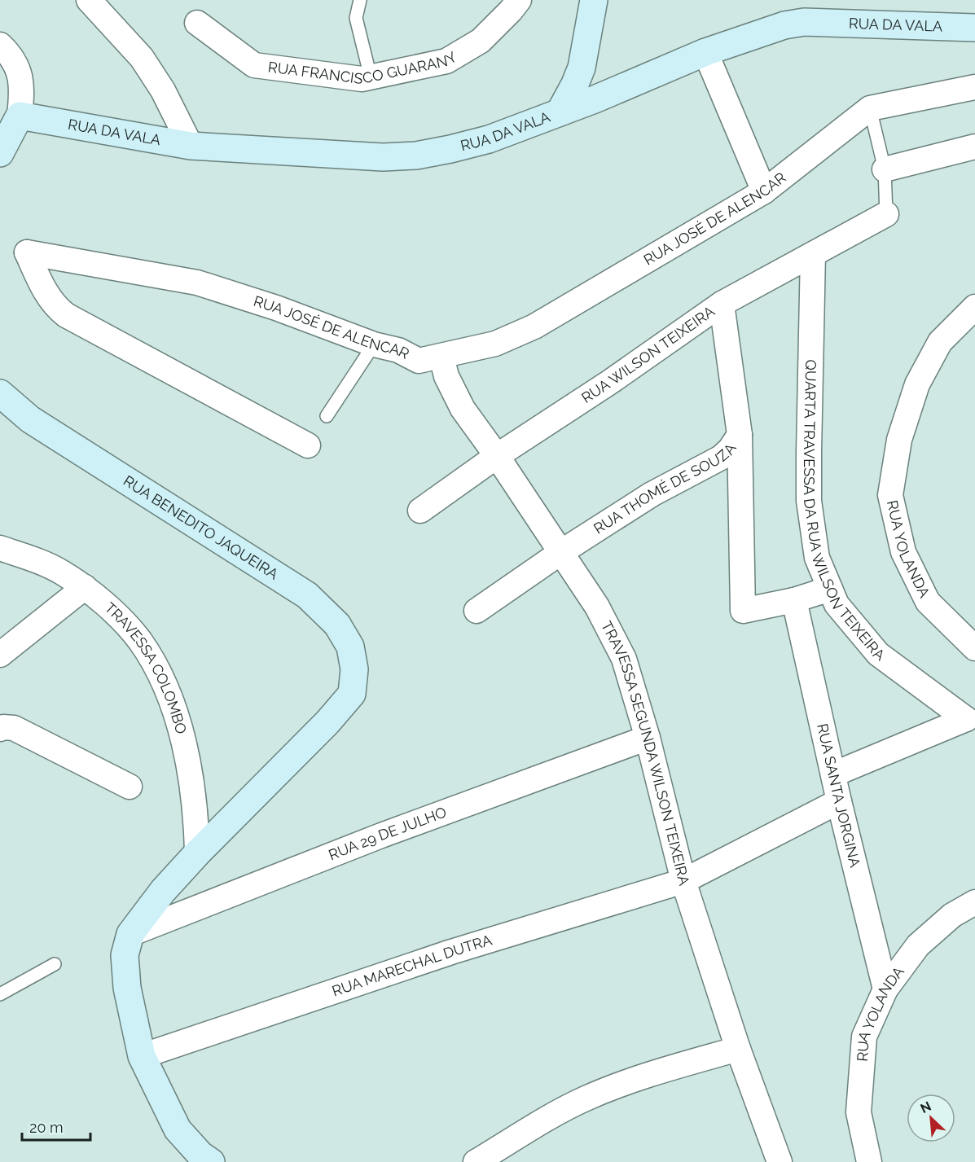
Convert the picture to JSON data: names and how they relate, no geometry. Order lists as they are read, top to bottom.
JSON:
{
  "streets": {
    "street": [
      "RUA DA VALA",
      "RUA FRANCISCO GUARANY",
      "RUA JOSÉ DE ALENCAR",
      "RUA WILSON TEIXEIRA",
      "RUA THOMÉ DE SOUZA",
      "QUARTA TRAVESSA DA RUA WILSON TEIXEIRA",
      "RUA BENEDITO JAQUEIRA",
      "RUA YOLANDA",
      "TRAVESSA COLOMBO",
      "TRAVESSA SEGUNDA WILSON TEIXEIRA",
      "RUA SANTA JORGINA",
      "RUA 29 DE JULHO",
      "RUA MARECHAL DUTRA"
    ]
  },
  "crossings": [
    ["RUA JOSÉ DE ALENCAR", "TRAVESSA SEGUNDA WILSON TEIXEIRA"],
    ["RUA WILSON TEIXEIRA", "RUA THOMÉ DE SOUZA"],
    ["RUA WILSON TEIXEIRA", "QUARTA TRAVESSA DA RUA WILSON TEIXEIRA"],
    ["RUA WILSON TEIXEIRA", "TRAVESSA SEGUNDA WILSON TEIXEIRA"],
    ["RUA THOMÉ DE SOUZA", "TRAVESSA SEGUNDA WILSON TEIXEIRA"],
    ["QUARTA TRAVESSA DA RUA WILSON TEIXEIRA", "RUA SANTA JORGINA"],
    ["RUA BENEDITO JAQUEIRA", "TRAVESSA COLOMBO"],
    ["RUA YOLANDA", "RUA SANTA JORGINA"],
    ["TRAVESSA SEGUNDA WILSON TEIXEIRA", "RUA 29 DE JULHO"],
    ["TRAVESSA SEGUNDA WILSON TEIXEIRA", "RUA MARECHAL DUTRA"],
    ["RUA SANTA JORGINA", "RUA MARECHAL DUTRA"]
  ],
  "scale_bar": "20 m",
  "north": "top left"
}
